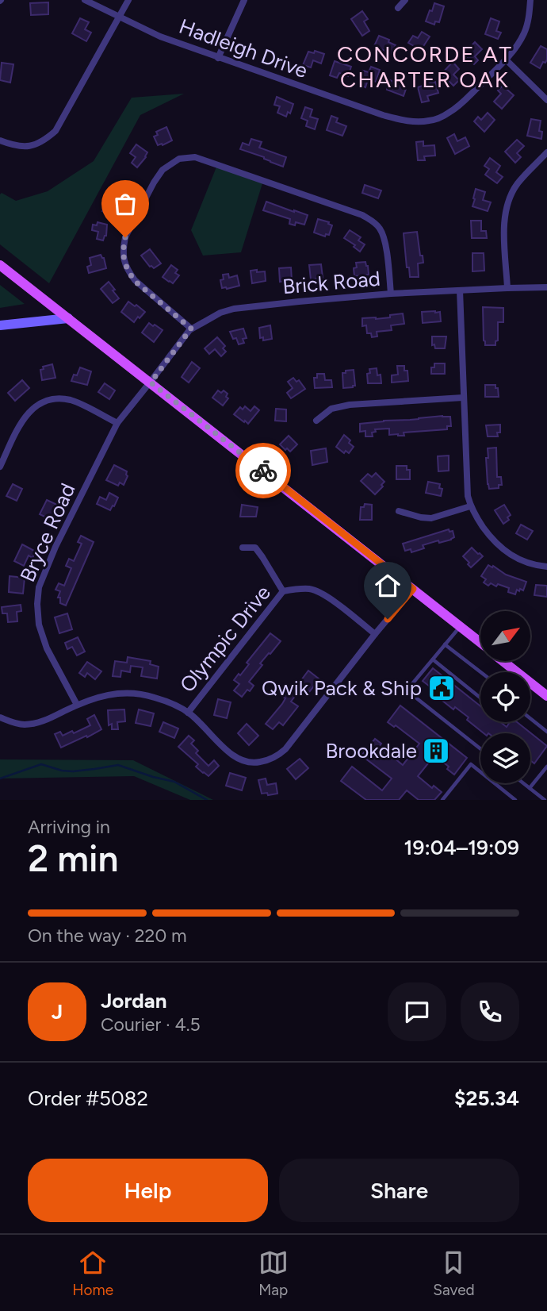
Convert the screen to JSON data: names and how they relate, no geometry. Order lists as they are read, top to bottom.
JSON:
{
  "streets": {
    "street": [
      "Hadleigh Drive",
      "Brick Road",
      "Bryce Road",
      "Olympic Drive"
    ]
  },
  "crossings": [
    ["Brick Road", "Bryce Road"]
  ],
  "districts": ["CONCORDE AT CHARTER OAK"],
  "places": {
    "public building": ["Qwik Pack & Ship"],
    "building": ["Brookdale"]
  },
  "north": "top right",
  "page": {
    "heading": ["2 min", "Arriving in", "19:04–19:09"],
    "panel": [
      "Jordan",
      "Courier · 4.5",
      "Order #5082",
      "$25.34"
    ],
    "bar": "On the way · 220 m",
    "round": "J",
    "buttons": ["Help", "Share"],
    "tabs": ["Home", "Map", "Saved"]
  }
}
